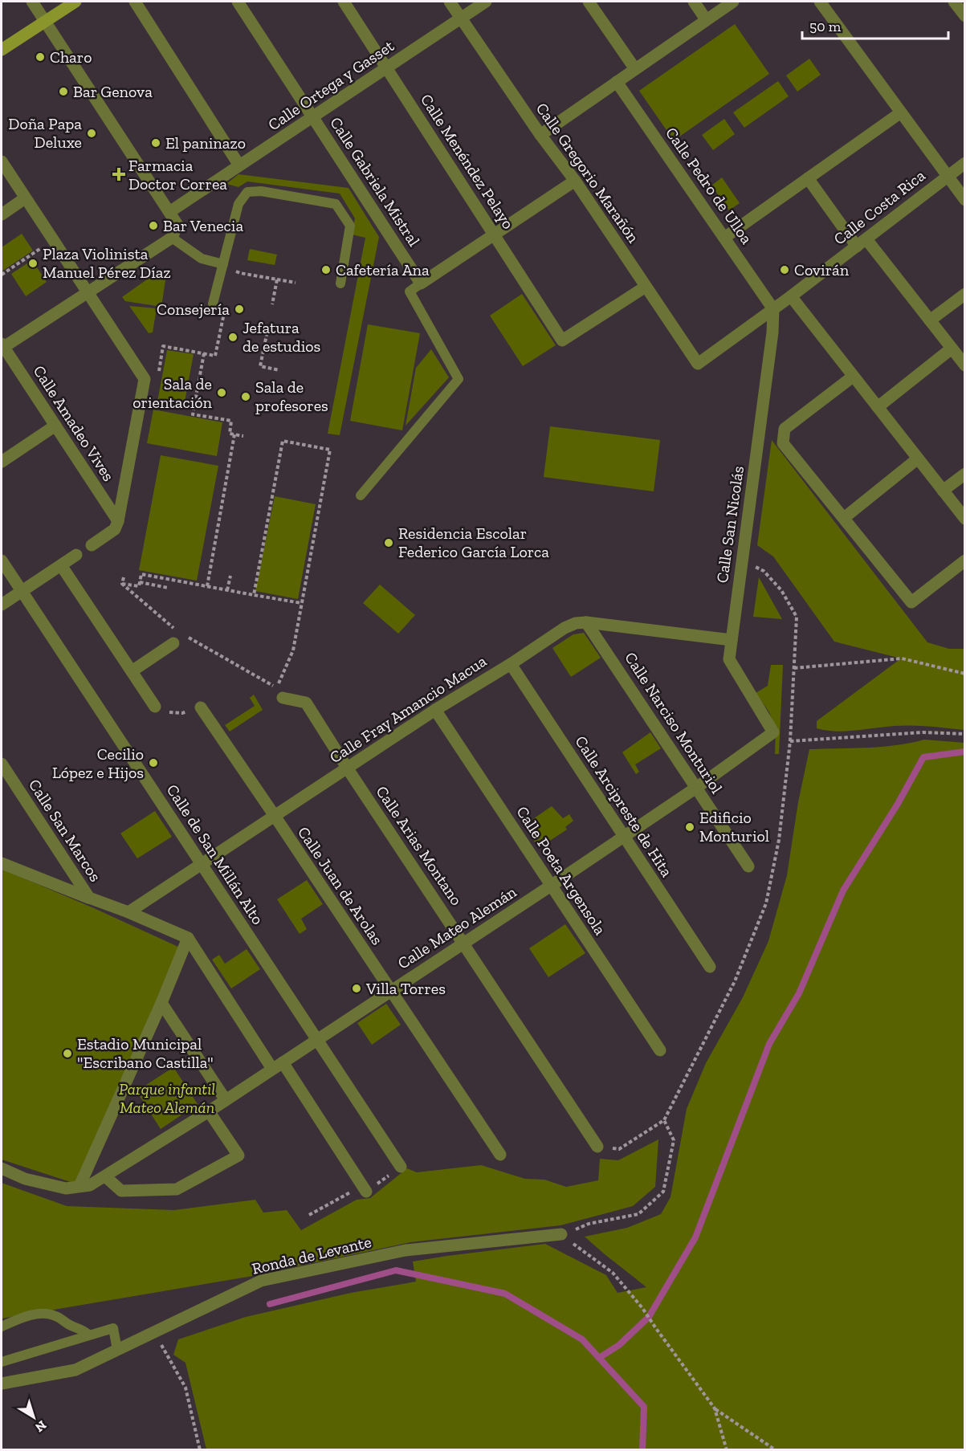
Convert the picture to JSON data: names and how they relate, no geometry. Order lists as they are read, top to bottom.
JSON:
{
  "streets": {
    "street": [
      "Calle Ortega y Gasset",
      "Calle Menéndez Pelayo",
      "Calle Gregorio Marañón",
      "Calle Gabriela Mistral",
      "Calle Pedro de Ulloa",
      "Calle Costa Rica",
      "Calle Amadeo Vives",
      "Calle San Nicolás",
      "Calle Fray Amancio Macua",
      "Calle Narciso Monturiol",
      "Calle Arcipreste de Hita",
      "Calle San Marcos",
      "Calle Arias Montano",
      "Calle de San Millán Alto",
      "Calle Poeta Argensola",
      "Calle Juan de Arolas",
      "Calle Mateo Alemán",
      "Ronda de Levante"
    ]
  },
  "crossings": [
    ["Calle Ortega y Gasset", "Calle Menéndez Pelayo"],
    ["Calle Ortega y Gasset", "Calle Gregorio Marañón"],
    ["Calle Ortega y Gasset", "Calle Gabriela Mistral"],
    ["Calle Menéndez Pelayo", "Calle Gregorio Marañón"],
    ["Calle Gregorio Marañón", "Calle Costa Rica"],
    ["Calle Pedro de Ulloa", "Calle Costa Rica"],
    ["Calle Pedro de Ulloa", "Calle San Nicolás"],
    ["Calle Costa Rica", "Calle San Nicolás"],
    ["Calle San Nicolás", "Calle Fray Amancio Macua"],
    ["Calle San Nicolás", "Calle Mateo Alemán"],
    ["Calle Fray Amancio Macua", "Calle Narciso Monturiol"],
    ["Calle Fray Amancio Macua", "Calle Arcipreste de Hita"],
    ["Calle Fray Amancio Macua", "Calle San Marcos"],
    ["Calle Fray Amancio Macua", "Calle Arias Montano"],
    ["Calle Fray Amancio Macua", "Calle de San Millán Alto"],
    ["Calle Fray Amancio Macua", "Calle Poeta Argensola"],
    ["Calle Fray Amancio Macua", "Calle Juan de Arolas"],
    ["Calle Narciso Monturiol", "Calle Mateo Alemán"],
    ["Calle Arcipreste de Hita", "Calle Mateo Alemán"],
    ["Calle Arias Montano", "Calle Mateo Alemán"],
    ["Calle de San Millán Alto", "Calle Mateo Alemán"],
    ["Calle Poeta Argensola", "Calle Mateo Alemán"],
    ["Calle Juan de Arolas", "Calle Mateo Alemán"]
  ],
  "parks": ["Parque infantil Mateo Alemán"],
  "places": {
    "other": [
      "Charo",
      "Bar Genova",
      "Doña Papa Deluxe",
      "El paninazo",
      "Bar Venecia",
      "Plaza Violinista Manuel Pérez Díaz",
      "Cafetería Ana",
      "Covirán",
      "Consejería",
      "Jefatura de estudios",
      "Sala de orientación",
      "Sala de profesores",
      "Residencia Escolar Federico García Lorca",
      "Cecilio López e Hijos",
      "Edificio Monturiol",
      "Villa Torres",
      "Estadio Municipal \"Escribano Castilla\""
    ],
    "health": ["Farmacia Doctor Correa"]
  },
  "scale_bar": "50 m",
  "north": "bottom right"
}
